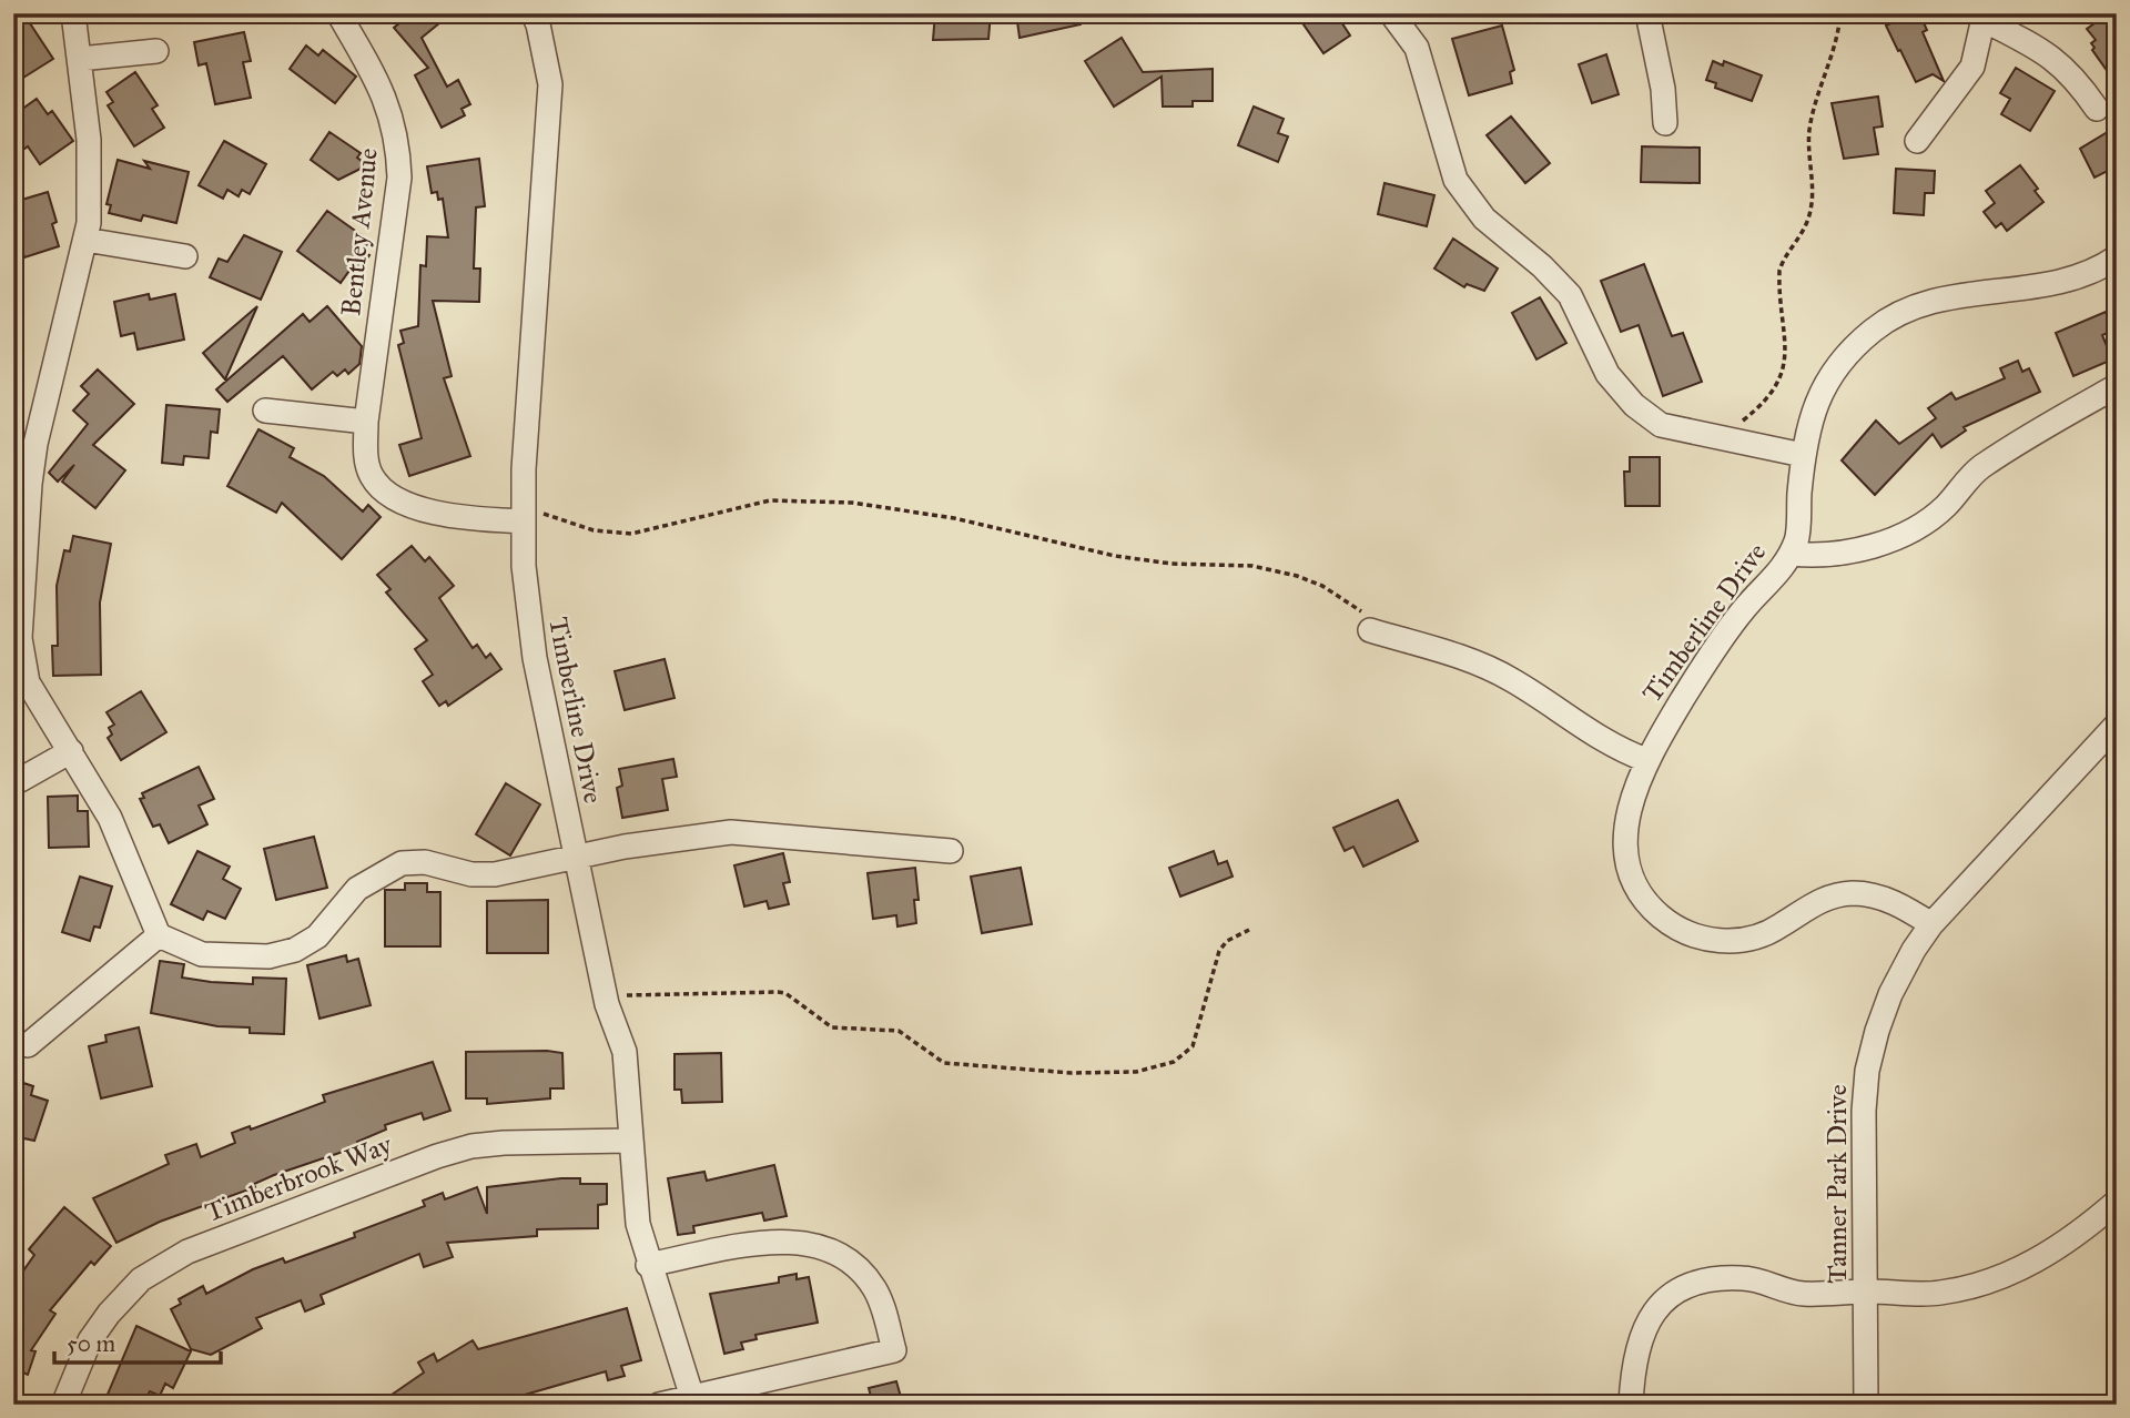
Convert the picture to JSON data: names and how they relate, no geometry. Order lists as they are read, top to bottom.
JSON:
{
  "streets": {
    "street": [
      "Bentley Avenue",
      "Timberline Drive",
      "Timberbrook Way",
      "Tanner Park Drive"
    ]
  },
  "crossings": [
    ["Bentley Avenue", "Timberline Drive"],
    ["Timberline Drive", "Timberbrook Way"],
    ["Timberline Drive", "Tanner Park Drive"]
  ],
  "scale_bar": "50 m"
}
